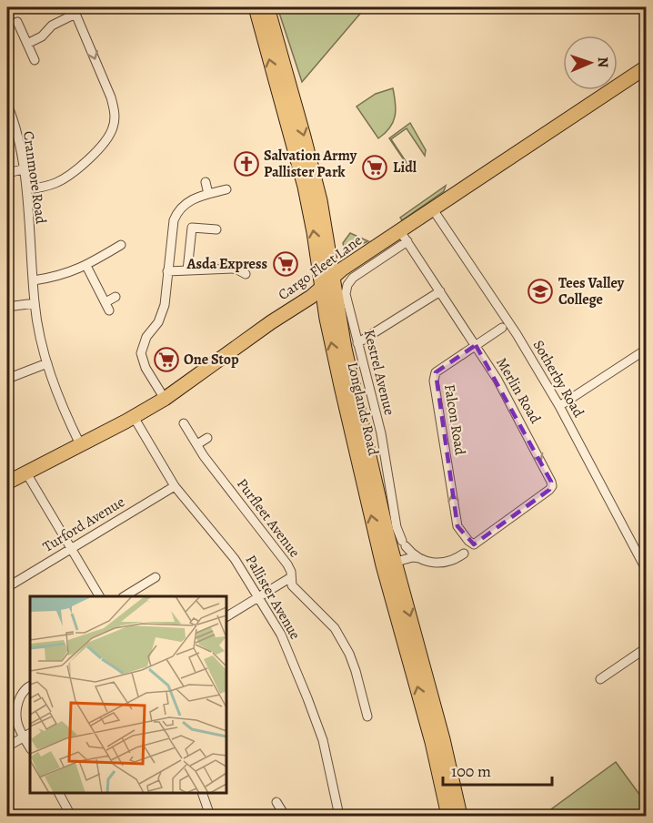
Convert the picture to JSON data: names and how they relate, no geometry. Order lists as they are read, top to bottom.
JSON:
{
  "streets": {
    "main road": ["Cargo Fleet Lane", "Longlands Road"],
    "street": [
      "Cranmore Road",
      "Kestrel Avenue",
      "Sotherby Road",
      "Merlin Road",
      "Falcon Road",
      "Purfleet Avenue",
      "Turford Avenue",
      "Pallister Avenue"
    ]
  },
  "crossings": [
    ["Cranmore Road", "Cargo Fleet Lane"],
    ["Cargo Fleet Lane", "Kestrel Avenue"],
    ["Cargo Fleet Lane", "Sotherby Road"],
    ["Cargo Fleet Lane", "Merlin Road"],
    ["Cargo Fleet Lane", "Longlands Road"],
    ["Cargo Fleet Lane", "Pallister Avenue"],
    ["Kestrel Avenue", "Merlin Road"],
    ["Merlin Road", "Falcon Road"],
    ["Turford Avenue", "Pallister Avenue"]
  ],
  "one_way": ["Falcon Road"],
  "places": {
    "church": ["Salvation Army Pallister Park"],
    "supermarket": ["Lidl", "Asda Express", "One Stop"],
    "school or university": ["Tees Valley College"]
  },
  "scale_bar": "100 m",
  "north": "right"
}
